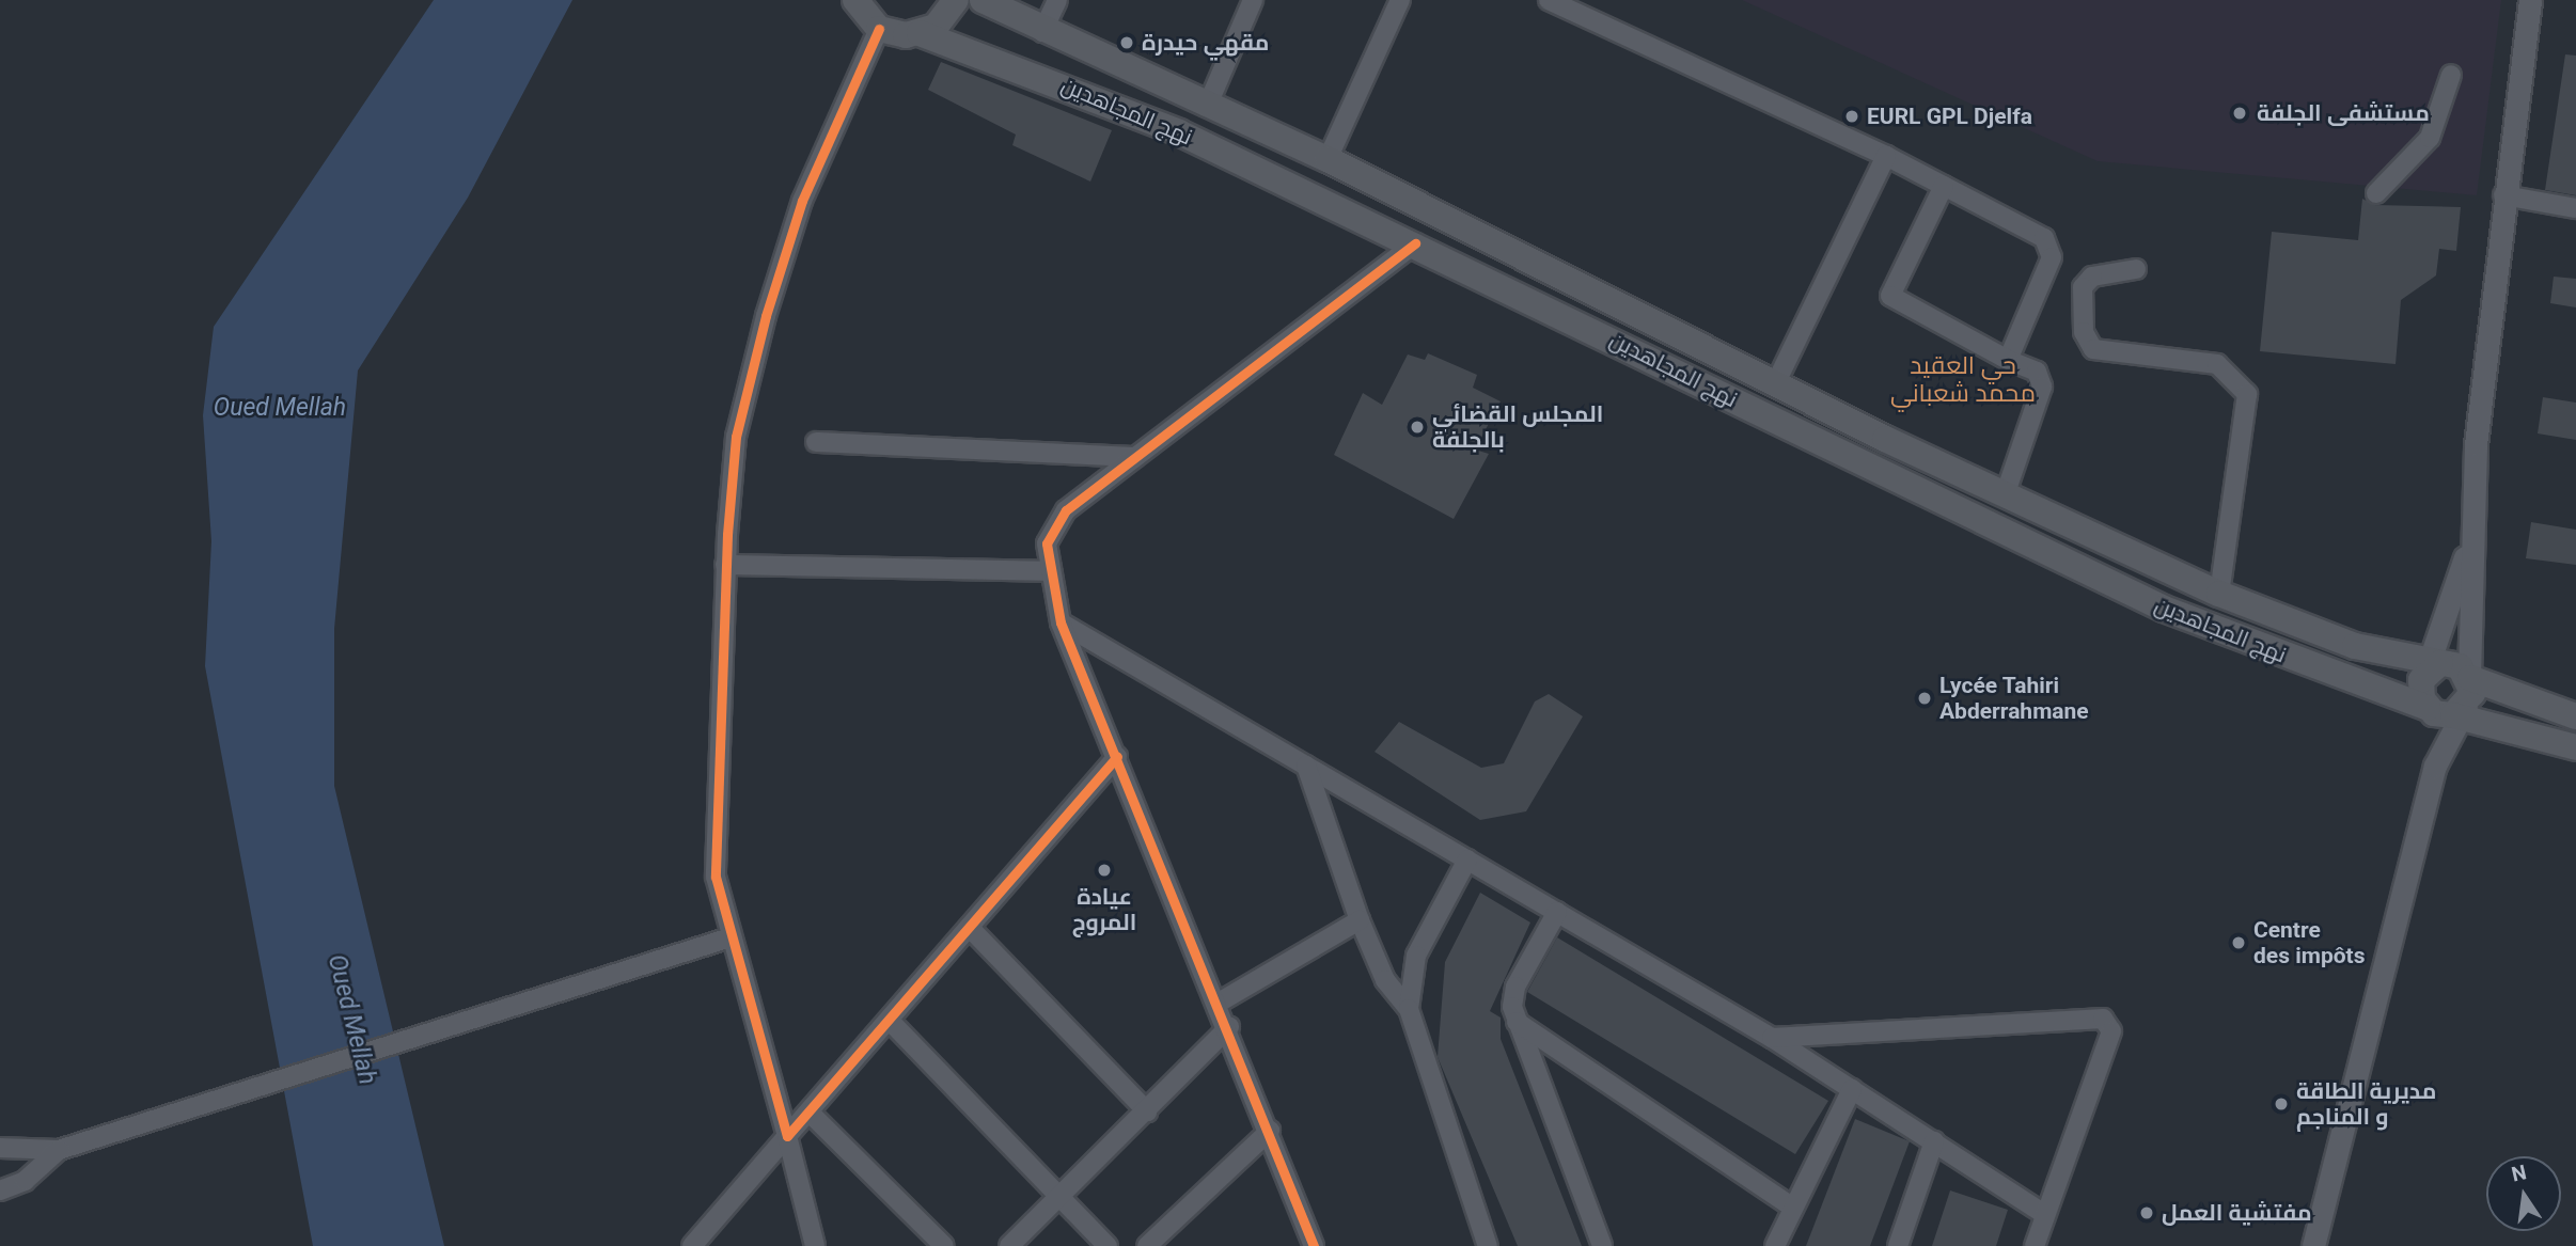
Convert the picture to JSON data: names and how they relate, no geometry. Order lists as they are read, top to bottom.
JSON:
{
  "streets": {
    "main road": ["نهج المجاهدين"]
  },
  "districts": ["حي العقيد محمد شعباني"],
  "water": ["Oued Mellah"],
  "places": [
    "مقهي حيدرة",
    "مستشفى الجلفة",
    "EURL GPL Djelfa",
    "المجلس القضائي بالجلفة",
    "Lycée Tahiri Abderrahmane",
    "عيادة المروج",
    "Centre des impôts",
    "مديرية الطاقة و المناجم",
    "مفتشية العمل"
  ],
  "north": "top"
}
